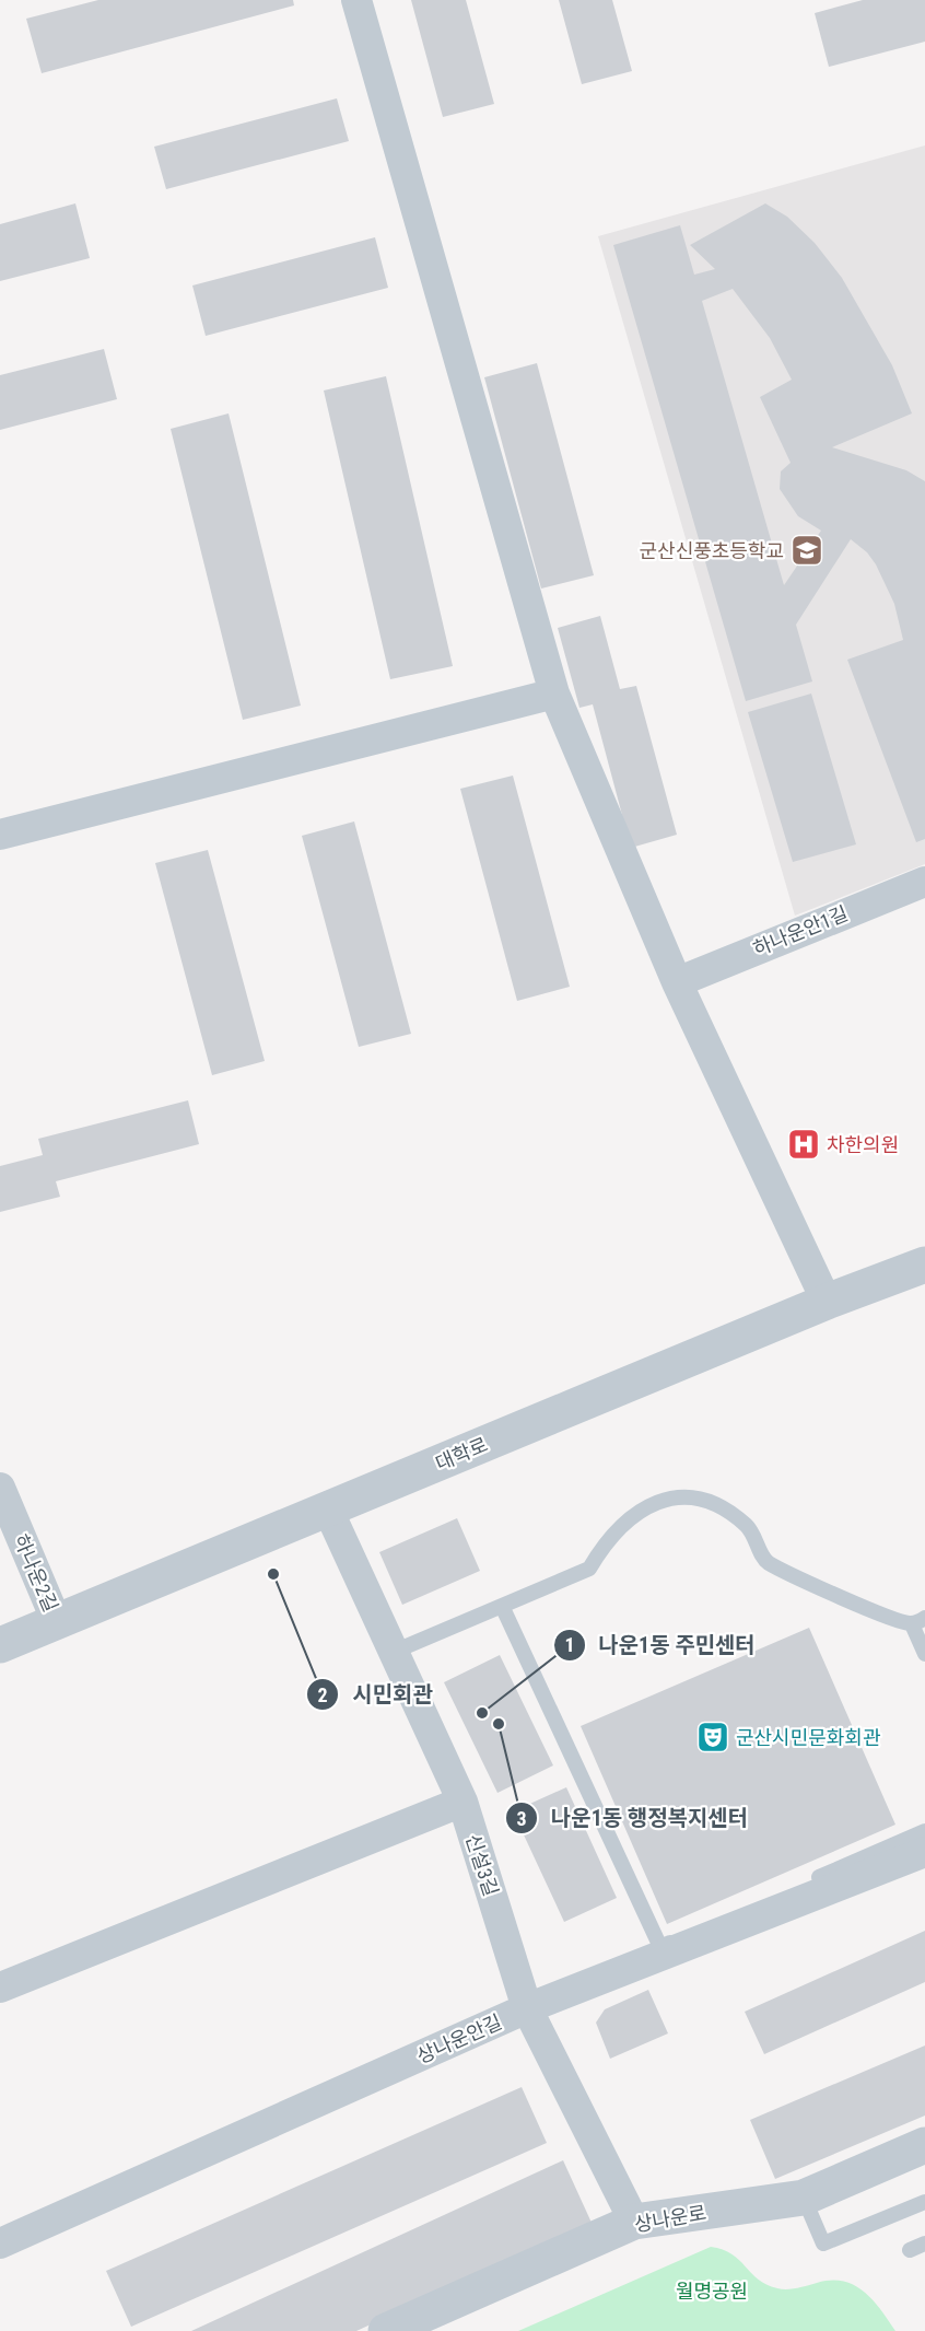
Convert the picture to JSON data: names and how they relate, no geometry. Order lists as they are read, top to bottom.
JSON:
{
  "streets": {
    "street": [
      "하나운안1길",
      "대학로",
      "하나운2길",
      "신설3길",
      "상나운안길",
      "상나운로"
    ]
  },
  "crossings": [
    ["대학로", "하나운2길"],
    ["대학로", "신설3길"],
    ["신설3길", "상나운안길"],
    ["신설3길", "상나운로"]
  ],
  "parks": ["월명공원"],
  "places": {
    "school or university": ["군산신풍초등학교"],
    "hospital": ["차한의원"],
    "other": ["시민회관", "나운1동 주민센터", "나운1동 행정복지센터"],
    "theatre": ["군산시민문화회관"]
  }
}
